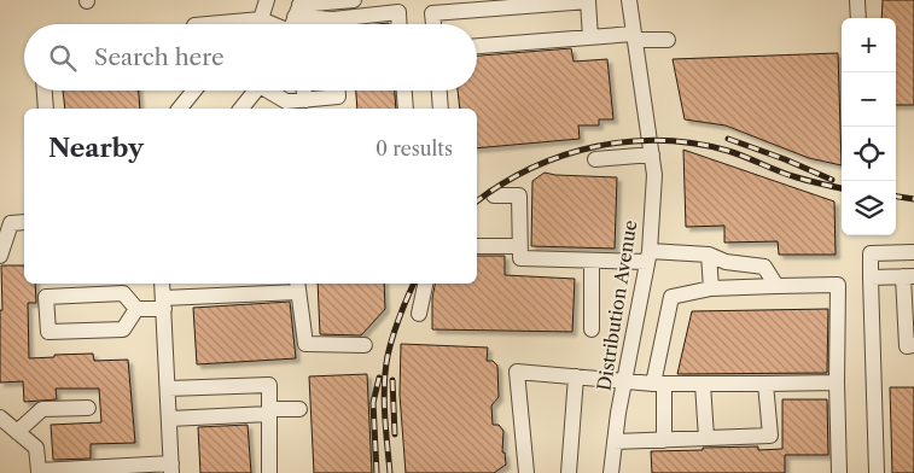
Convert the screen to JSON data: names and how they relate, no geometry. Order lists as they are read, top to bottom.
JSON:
{
  "streets": {
    "street": ["Distribution Avenue"]
  },
  "page": {
    "map_buttons": ["+", "−"],
    "search": "Search here",
    "heading": ["Nearby", "0 results"]
  }
}
